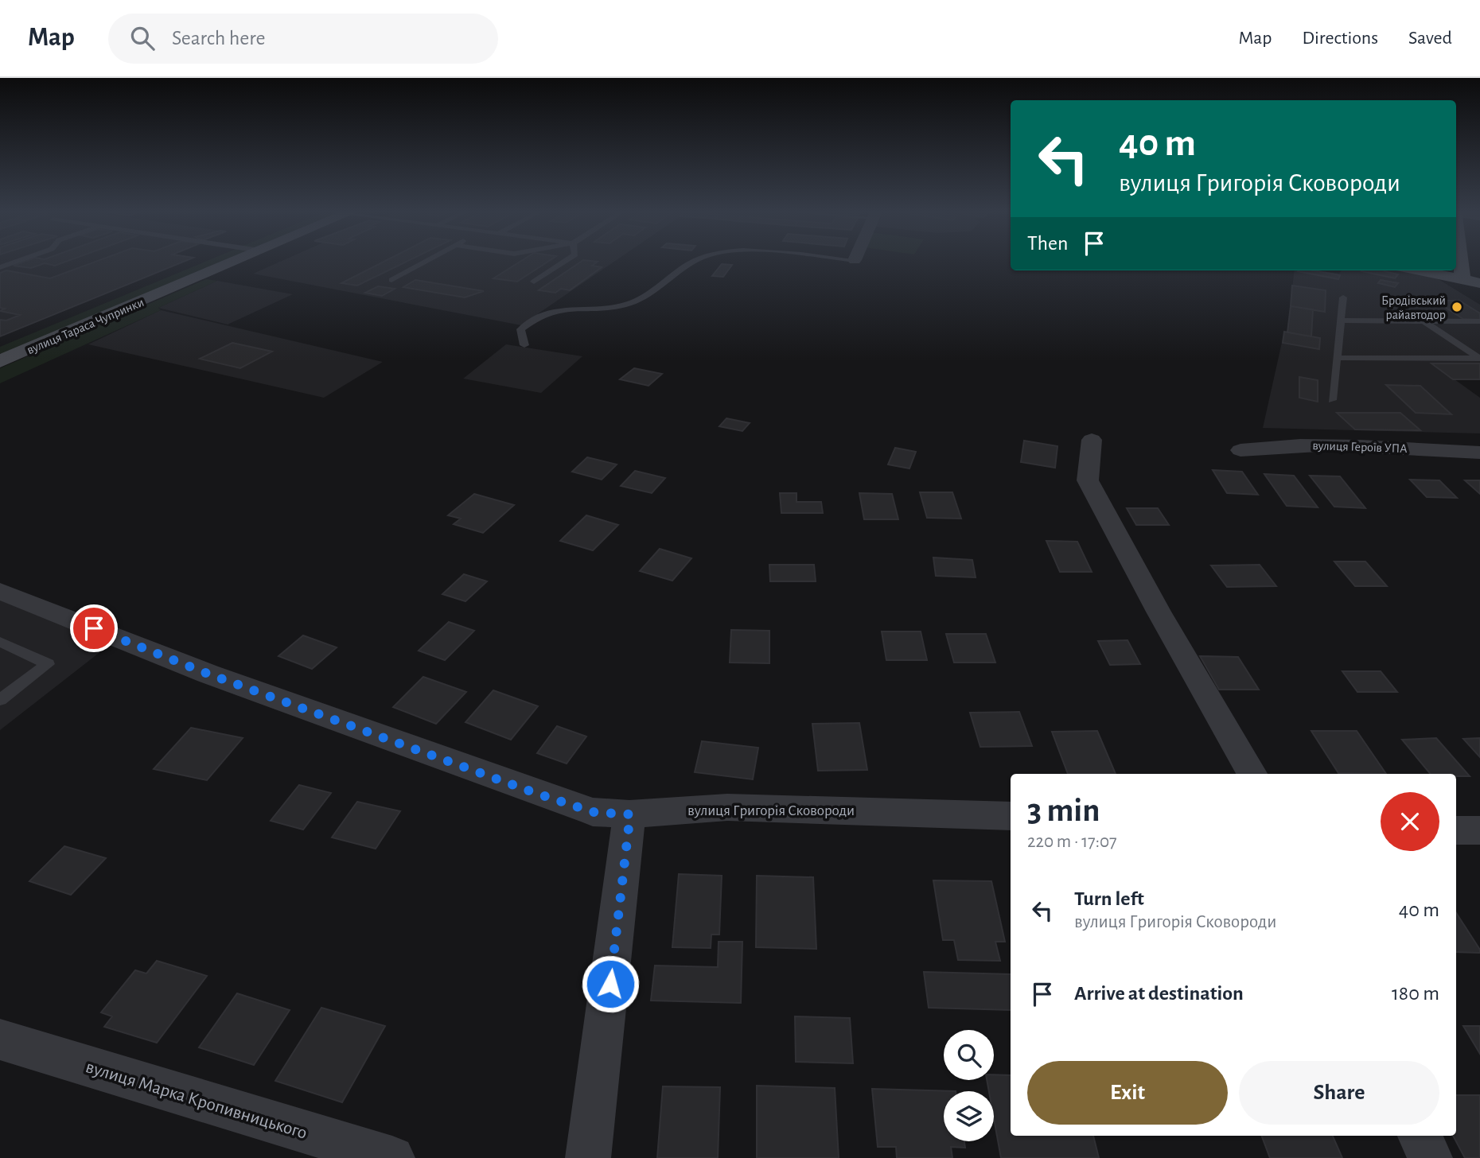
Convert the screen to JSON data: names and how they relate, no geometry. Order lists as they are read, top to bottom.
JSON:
{
  "streets": {
    "street": [
      "вулиця Тараса Чупринки",
      "вулиця Героїв УПА",
      "вулиця Григорія Сковороди",
      "вулиця Марка Кропивницького"
    ]
  },
  "places": ["Бродівський райавтодор"],
  "page": {
    "header": "Map",
    "search": "Search here",
    "nav": ["Map", "Directions", "Saved"],
    "turn": ["40 m", "вулиця Григорія Сковороди"],
    "then": "Then",
    "heading": ["3 min", "220 m · 17:07"],
    "list": [
      {
        "name": "Turn left",
        "note": "вулиця Григорія Сковороди",
        "value": "40 m"
      },
      {
        "name": "Arrive at destination",
        "value": "180 m"
      }
    ],
    "buttons": ["Exit", "Share"]
  }
}
